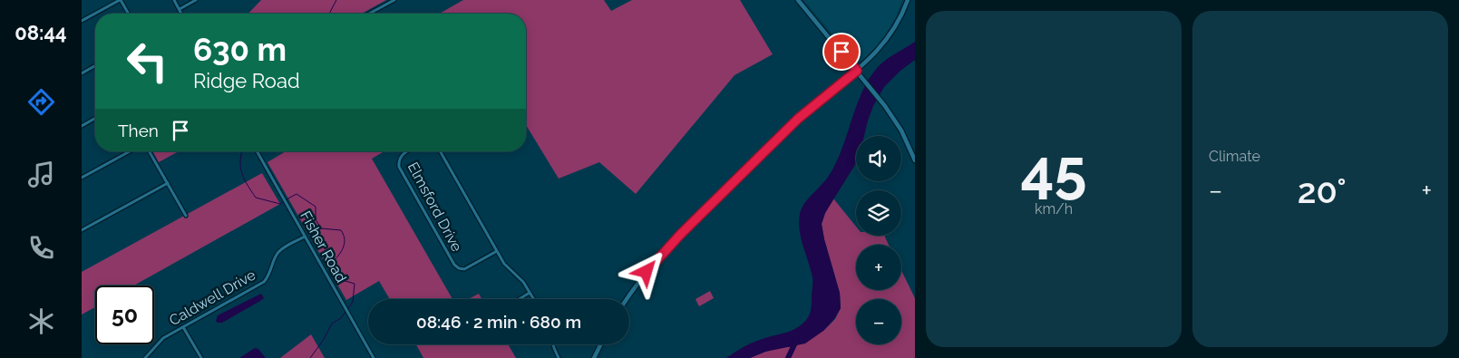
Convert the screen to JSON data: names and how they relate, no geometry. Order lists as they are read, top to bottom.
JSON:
{
  "streets": {
    "street": ["Elmsford Drive", "Fisher Road", "Caldwell Drive"]
  },
  "crossings": [
    ["Fisher Road", "Caldwell Drive"]
  ],
  "page": {
    "tabs": "08:44",
    "tile": [
      ["45", "km/h"],
      "Climate"
    ],
    "turn": ["630 m", "Ridge Road"],
    "then": "Then",
    "map_buttons": ["+", "−"],
    "heat": ["−", "20°", "+"],
    "limit": "50",
    "trip": "08:46 · 2 min · 680 m"
  }
}
